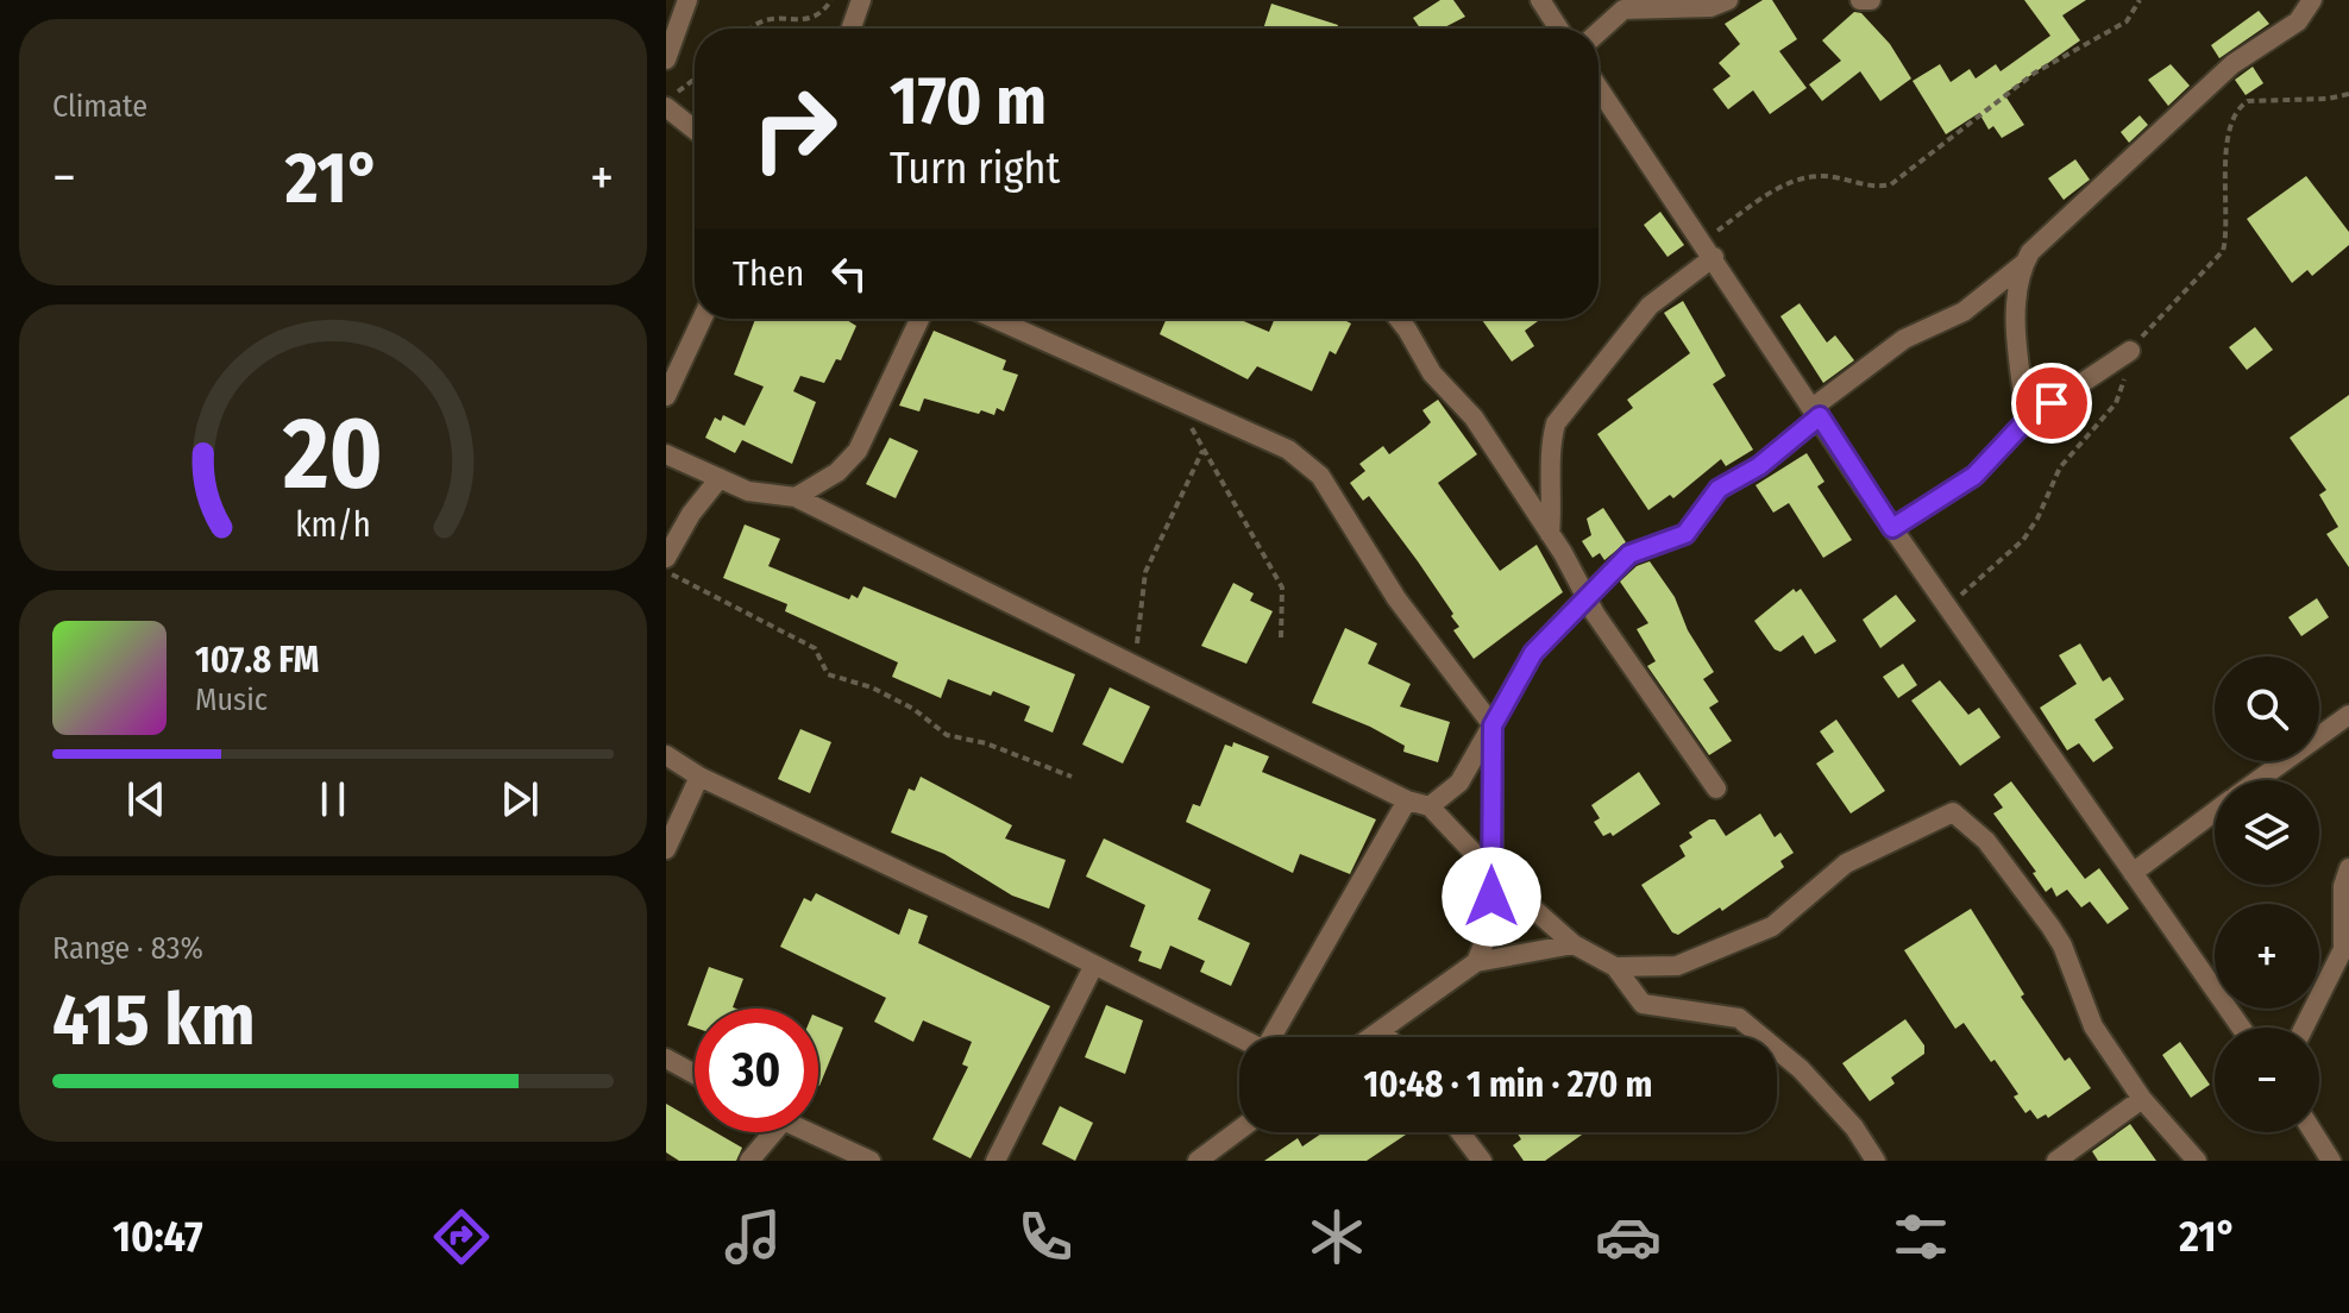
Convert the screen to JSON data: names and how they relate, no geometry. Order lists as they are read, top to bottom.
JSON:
{
  "page": {
    "tile": [
      "Climate",
      ["Range · 83%", "415 km"]
    ],
    "turn": ["170 m", "Turn right"],
    "heat": ["−", "21°", "+"],
    "then": "Then",
    "song": ["107.8 FM", "Music"],
    "map_buttons": ["+", "−"],
    "limit": "30",
    "trip": "10:48 · 1 min · 270 m",
    "tabs": ["10:47", "21°"],
    "gauge": ["20", "km/h"]
  }
}
